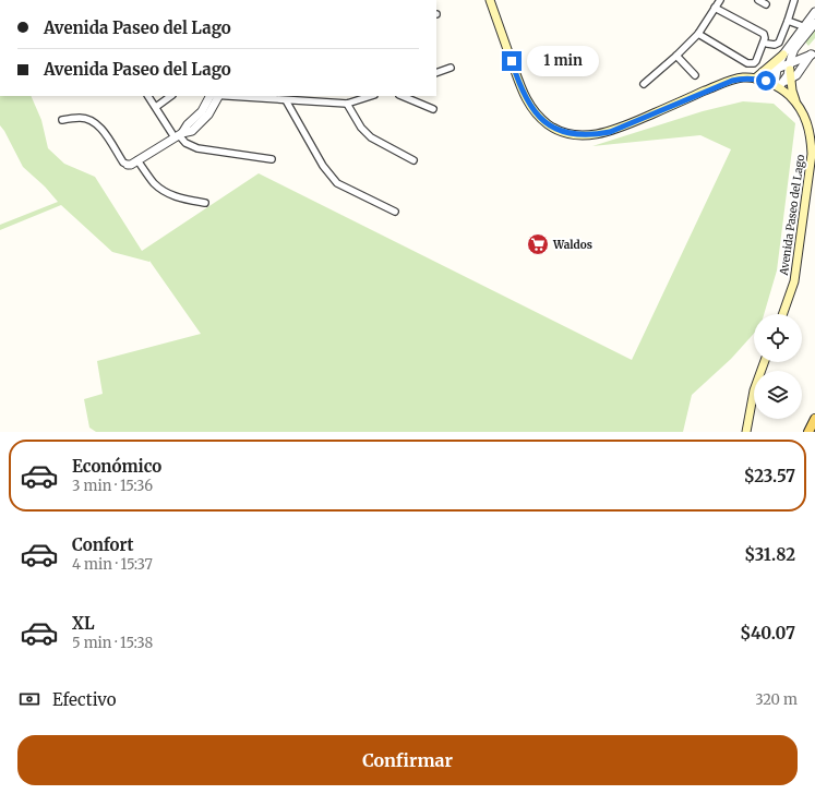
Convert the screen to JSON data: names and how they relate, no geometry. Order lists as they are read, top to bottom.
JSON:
{
  "streets": {
    "main road": ["Avenida Paseo del Lago"]
  },
  "places": {
    "supermarket": ["Waldos"]
  },
  "page": {
    "banner": ["Avenida Paseo del Lago", "Avenida Paseo del Lago"],
    "bubble": "1 min",
    "list": [
      {
        "name": "Económico",
        "note": "3 min · 15:36",
        "value": "$23.57"
      },
      {
        "name": "Confort",
        "note": "4 min · 15:37",
        "value": "$31.82"
      },
      {
        "name": "XL",
        "note": "5 min · 15:38",
        "value": "$40.07"
      }
    ],
    "pay": ["Efectivo", "320 m"],
    "buttons": "Confirmar"
  }
}
